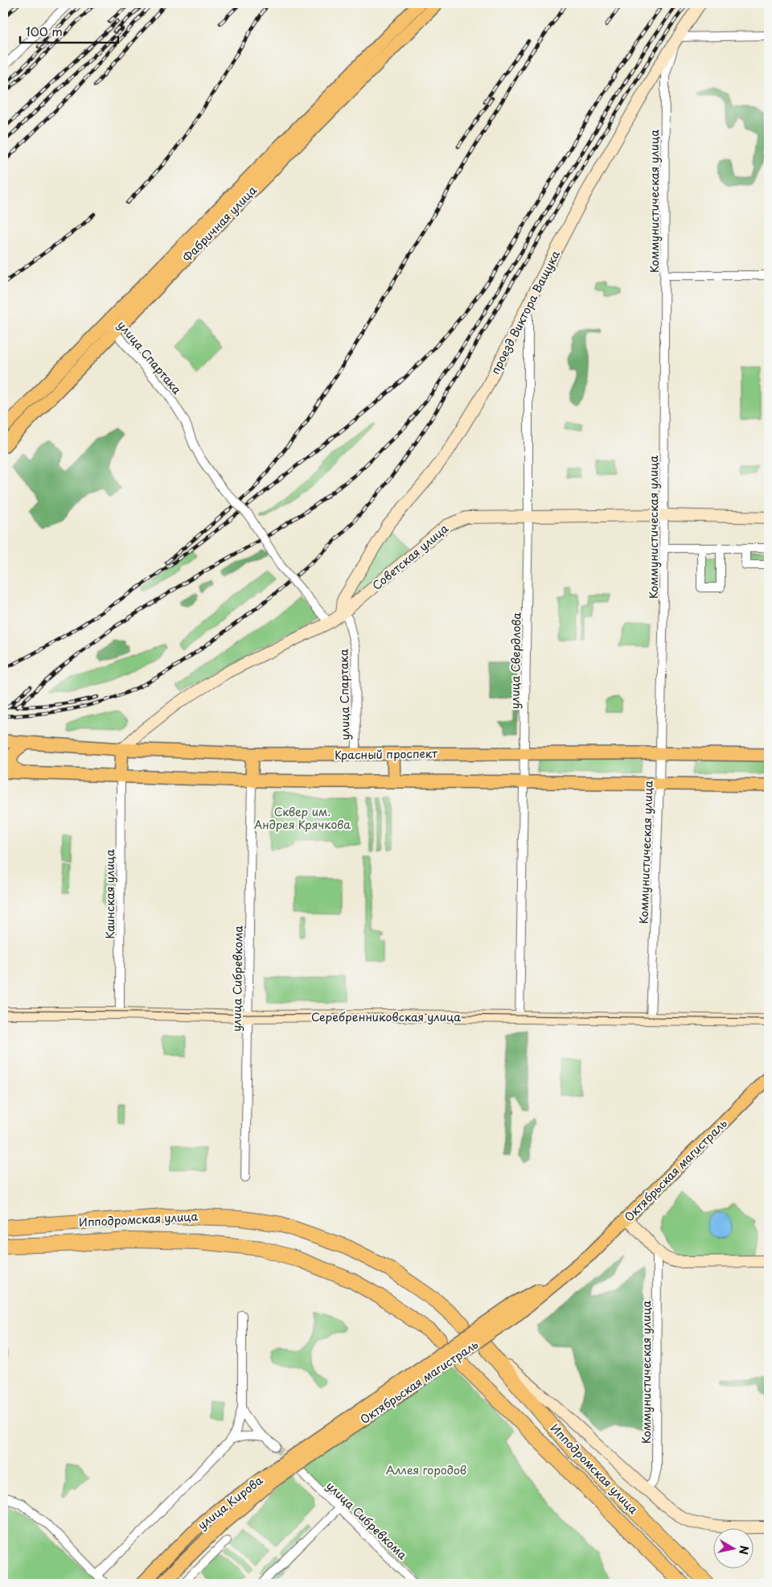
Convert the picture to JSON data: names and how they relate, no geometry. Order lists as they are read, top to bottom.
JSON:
{
  "streets": {
    "highway": ["Ипподромская улица"],
    "main road": [
      "Фабричная улица",
      "Красный проспект",
      "Октябрьская магистраль",
      "улица Кирова"
    ],
    "street": [
      "Коммунистическая улица",
      "проезд Виктора Ващука",
      "улица Спартака",
      "Советская улица",
      "улица Свердлова",
      "Каинская улица",
      "улица Сибревкома",
      "Серебренниковская улица"
    ]
  },
  "crossings": [
    ["Коммунистическая улица", "проезд Виктора Ващука"],
    ["Коммунистическая улица", "Советская улица"],
    ["Коммунистическая улица", "Красный проспект"],
    ["Коммунистическая улица", "Серебренниковская улица"],
    ["Фабричная улица", "улица Спартака"],
    ["проезд Виктора Ващука", "улица Спартака"],
    ["проезд Виктора Ващука", "Советская улица"],
    ["проезд Виктора Ващука", "улица Свердлова"],
    ["улица Спартака", "Советская улица"],
    ["улица Спартака", "Красный проспект"],
    ["Советская улица", "улица Свердлова"],
    ["Советская улица", "Красный проспект"],
    ["улица Свердлова", "Красный проспект"],
    ["улица Свердлова", "Серебренниковская улица"],
    ["Каинская улица", "Серебренниковская улица"],
    ["улица Сибревкома", "Серебренниковская улица"],
    ["Октябрьская магистраль", "улица Кирова"]
  ],
  "parks": ["Сквер им. Андрея Крячкова", "Аллея городов"],
  "scale_bar": "100 m",
  "north": "right"
}
